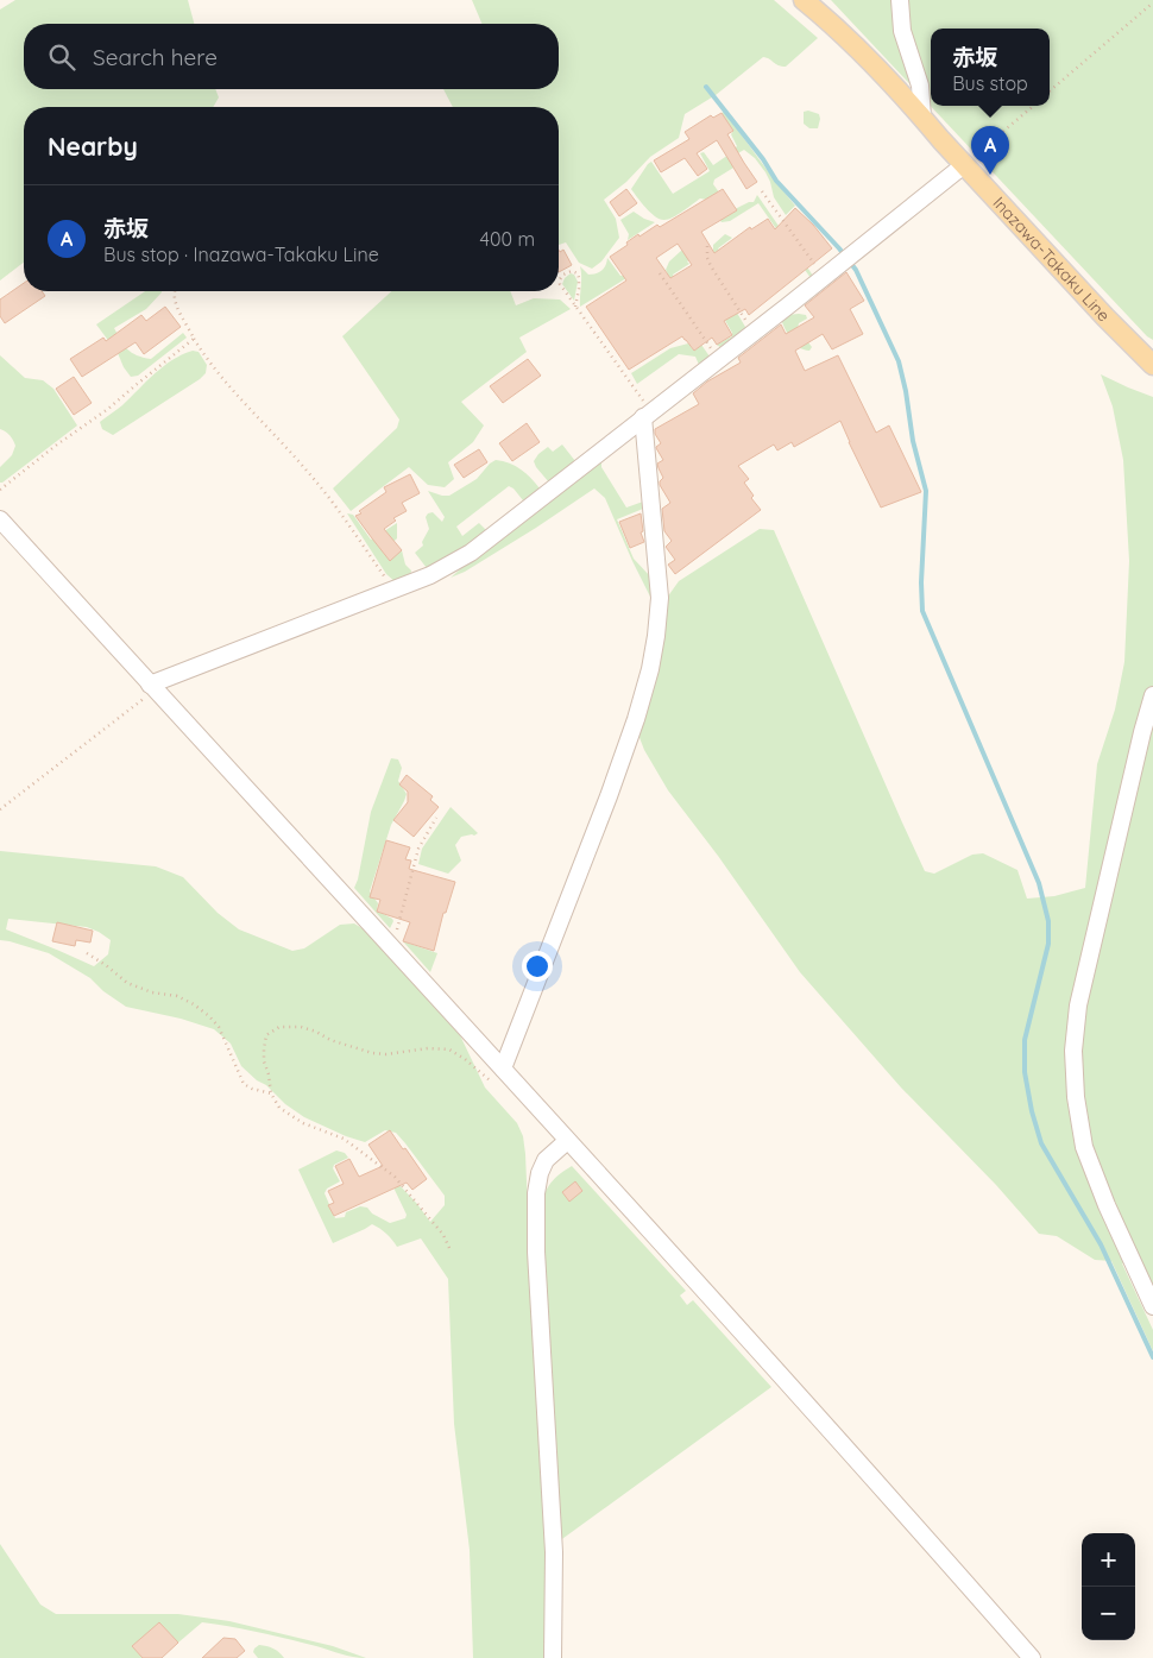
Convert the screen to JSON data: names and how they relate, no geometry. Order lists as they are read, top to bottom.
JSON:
{
  "streets": {
    "main road": ["Inazawa-Takaku Line"]
  },
  "page": {
    "search": "Search here",
    "popup": ["赤坂", "Bus stop"],
    "heading": "Nearby",
    "pins": "A",
    "list": [
      {
        "mark": "A",
        "name": "赤坂",
        "note": "Bus stop · Inazawa-Takaku Line",
        "value": "400 m"
      }
    ],
    "map_buttons": ["+", "−"]
  }
}
